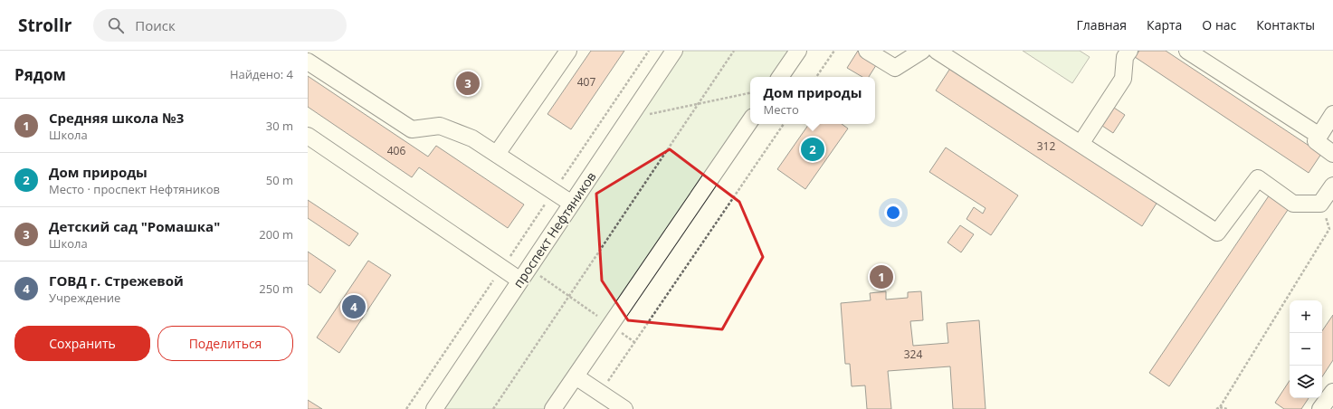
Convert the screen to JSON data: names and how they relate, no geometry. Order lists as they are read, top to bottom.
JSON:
{
  "streets": {
    "street": ["проспект Нефтяников"]
  },
  "house_numbers": [
    "407",
    "312",
    "406",
    "324"
  ],
  "page": {
    "header": "Strollr",
    "search": "Поиск",
    "nav": [
      "Главная",
      "Карта",
      "О нас",
      "Контакты"
    ],
    "heading": ["Рядом", "Найдено: 4"],
    "pins": [
      "3",
      "2",
      "1",
      "4"
    ],
    "popup": ["Дом природы", "Место"],
    "list": [
      {
        "mark": "1",
        "name": "Средняя школа №3",
        "note": "Школа",
        "value": "30 m"
      },
      {
        "mark": "2",
        "name": "Дом природы",
        "note": "Место · проспект Нефтяников",
        "value": "50 m"
      },
      {
        "mark": "3",
        "name": "Детский сад \"Ромашка\"",
        "note": "Школа",
        "value": "200 m"
      },
      {
        "mark": "4",
        "name": "ГОВД г. Стрежевой",
        "note": "Учреждение",
        "value": "250 m"
      }
    ],
    "map_buttons": ["+", "−"],
    "buttons": ["Сохранить", "Поделиться"]
  }
}
